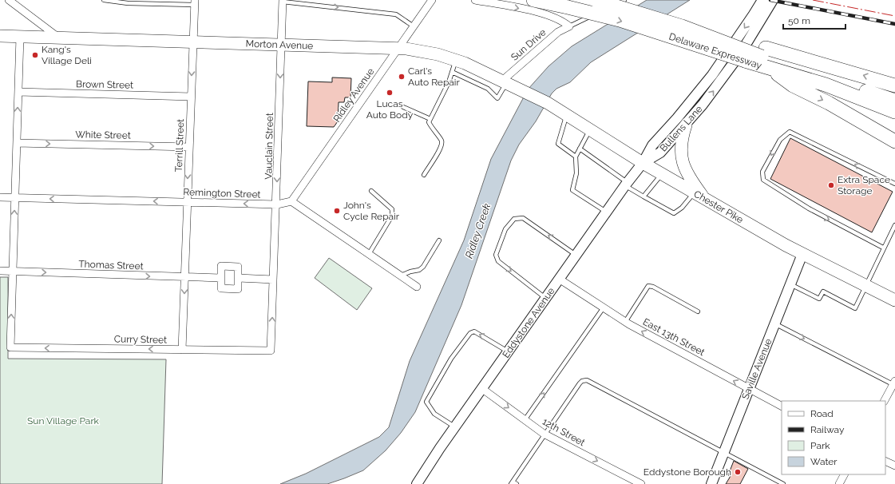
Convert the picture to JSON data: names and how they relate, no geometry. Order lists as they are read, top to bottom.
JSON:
{
  "streets": {
    "highway": ["Delaware Expressway"],
    "main road": ["Morton Avenue", "Chester Pike"],
    "street": [
      "Sun Drive",
      "Brown Street",
      "Ridley Avenue",
      "Bullens Lane",
      "White Street",
      "Terrill Street",
      "Vauclain Street",
      "Remington Street",
      "Thomas Street",
      "Eddystone Avenue",
      "East 13th Street",
      "Curry Street",
      "Saville Avenue",
      "12th Street"
    ]
  },
  "crossings": [
    ["Morton Avenue", "Sun Drive"],
    ["Morton Avenue", "Ridley Avenue"],
    ["Morton Avenue", "Terrill Street"],
    ["Morton Avenue", "Vauclain Street"],
    ["Morton Avenue", "Chester Pike"],
    ["Brown Street", "Terrill Street"],
    ["Ridley Avenue", "Remington Street"],
    ["Bullens Lane", "Chester Pike"],
    ["Bullens Lane", "Eddystone Avenue"],
    ["White Street", "Terrill Street"],
    ["Terrill Street", "Remington Street"],
    ["Terrill Street", "Thomas Street"],
    ["Terrill Street", "Curry Street"],
    ["Vauclain Street", "Remington Street"],
    ["Vauclain Street", "Curry Street"],
    ["Chester Pike", "Eddystone Avenue"],
    ["Chester Pike", "Saville Avenue"],
    ["Thomas Street", "Curry Street"],
    ["Eddystone Avenue", "East 13th Street"],
    ["Eddystone Avenue", "12th Street"],
    ["East 13th Street", "Saville Avenue"]
  ],
  "one_way": [
    "White Street",
    "Terrill Street",
    "Remington Street",
    "Thomas Street",
    "East 13th Street",
    "12th Street"
  ],
  "water": ["Ridley Creek"],
  "parks": ["Sun Village Park"],
  "places": [
    "Kang's Village Deli",
    "Carl's Auto Repair",
    "Lucas Auto Body",
    "Extra Space Storage",
    "John's Cycle Repair",
    "Eddystone Borough"
  ],
  "legend": [
    "Road",
    "Railway",
    "Park",
    "Water"
  ],
  "scale_bar": "50 m"
}
